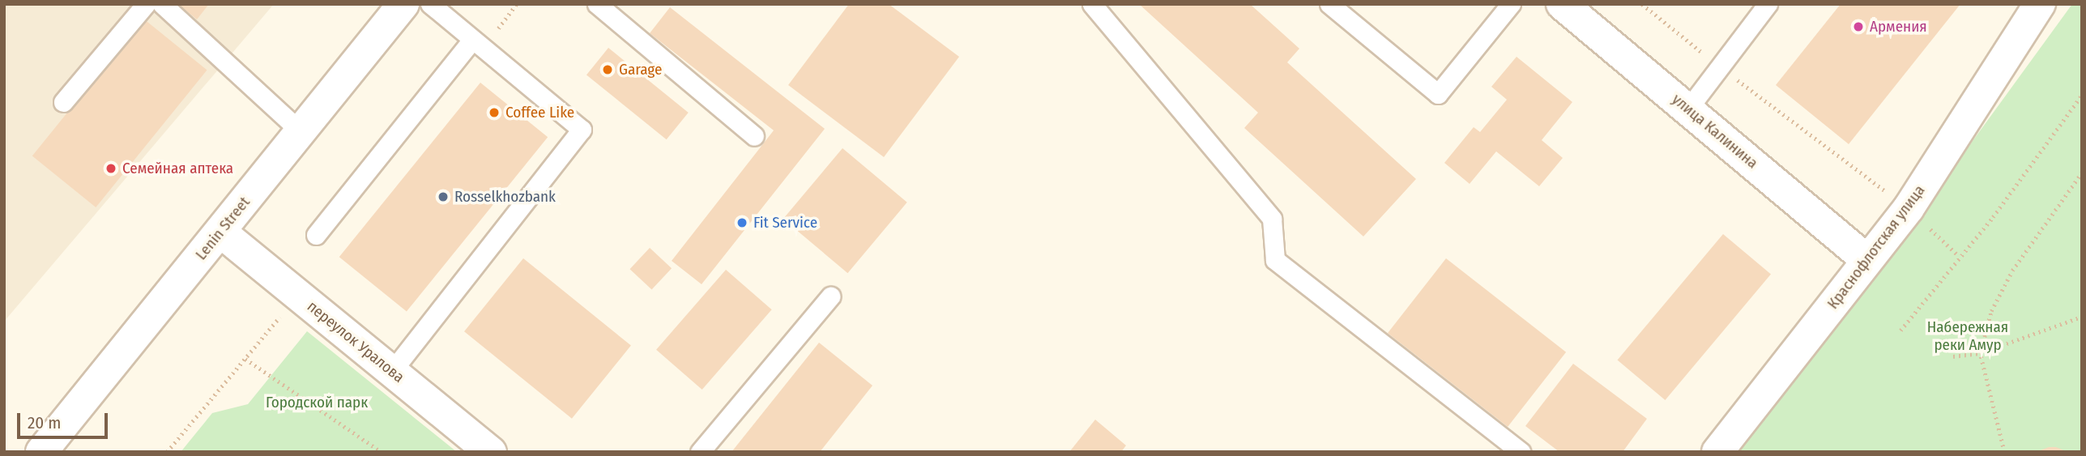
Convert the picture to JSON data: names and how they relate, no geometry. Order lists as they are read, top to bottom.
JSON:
{
  "streets": {
    "main road": [
      "улица Калинина",
      "Lenin Street",
      "Краснофлотская улица",
      "переулок Уралова"
    ]
  },
  "crossings": [
    ["улица Калинина", "Краснофлотская улица"],
    ["Lenin Street", "переулок Уралова"]
  ],
  "parks": ["Набережная реки Амур", "Городской парк"],
  "places": [
    "Армения",
    "Garage",
    "Coffee Like",
    "Семейная аптека",
    "Rosselkhozbank",
    "Fit Service"
  ],
  "scale_bar": "20 m"
}
